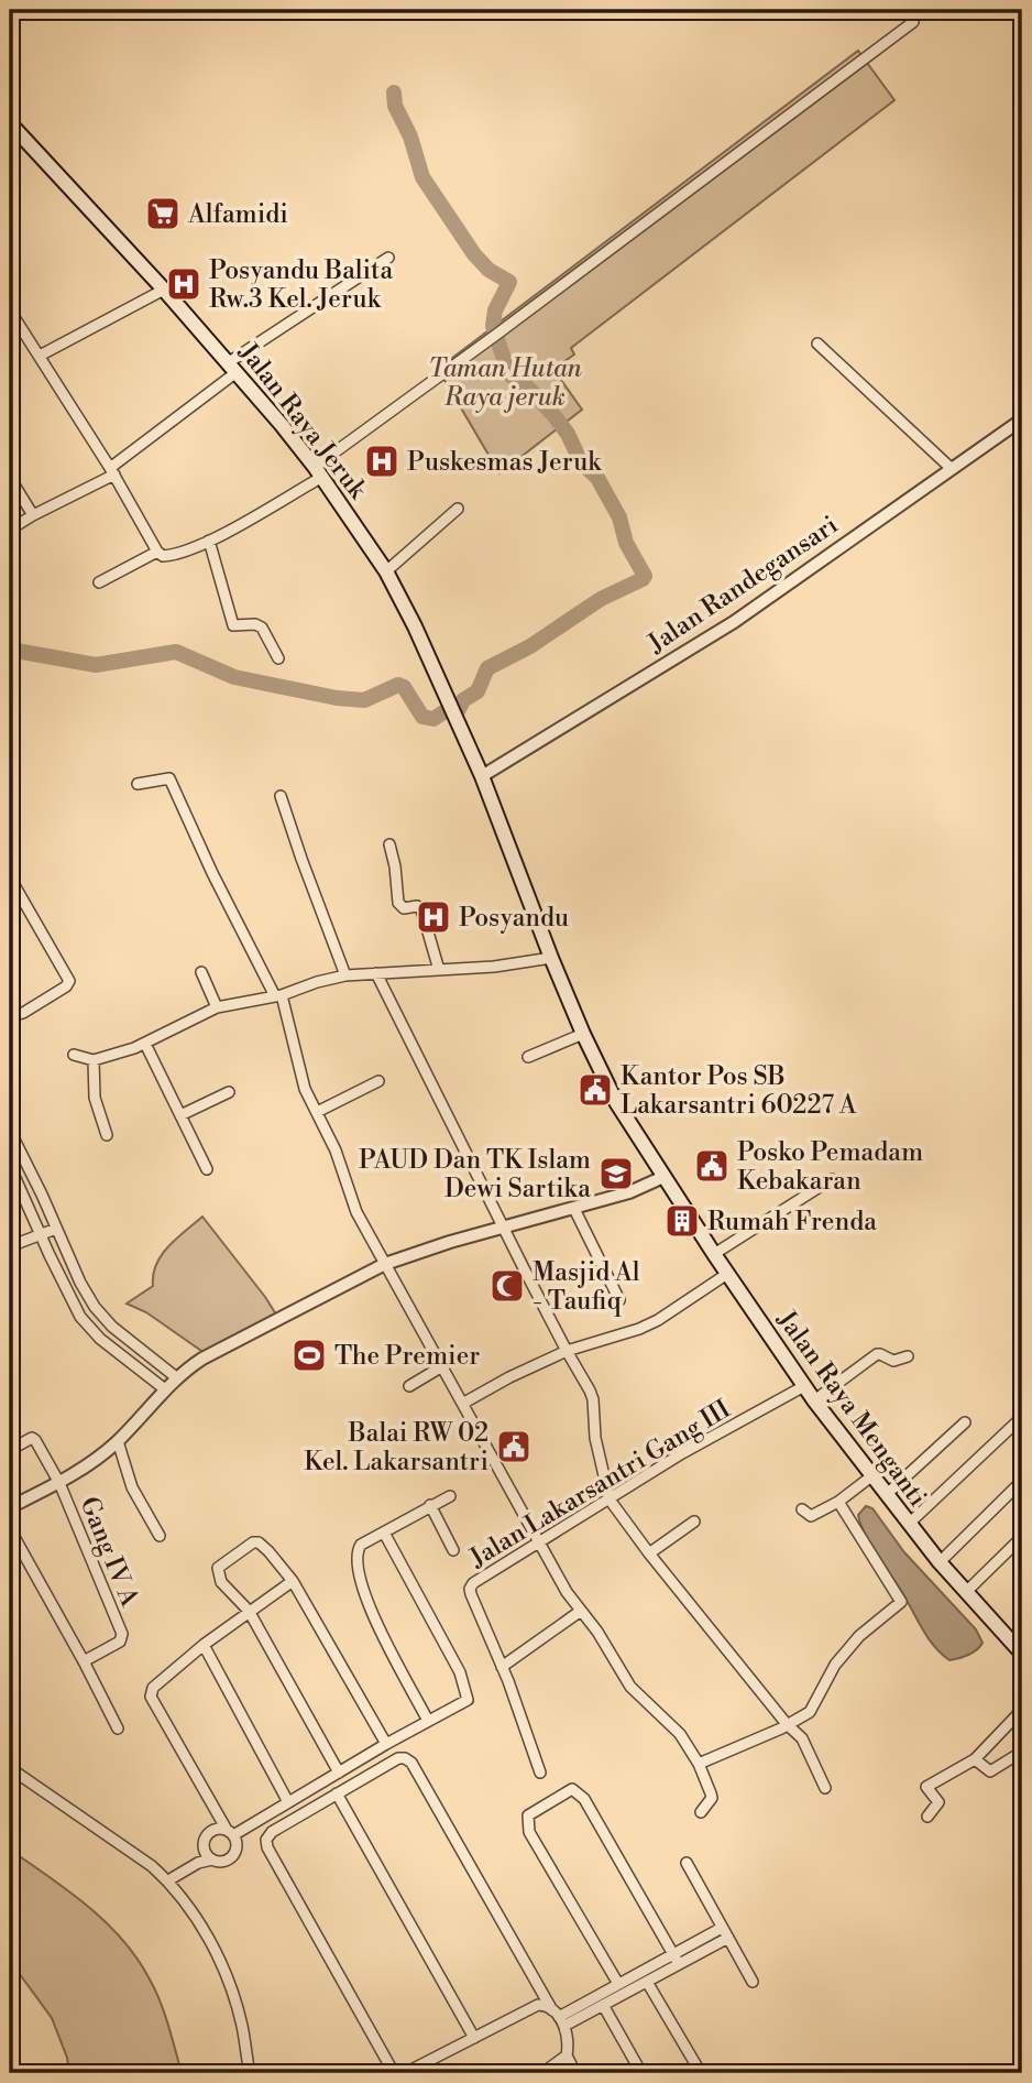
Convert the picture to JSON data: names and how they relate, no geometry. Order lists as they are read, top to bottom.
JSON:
{
  "streets": {
    "main road": ["Jalan Raya Jeruk", "Jalan Raya Menganti"],
    "street": ["Jalan Randegansari", "Jalan Lakarsantri Gang III", "Gang IV A"]
  },
  "crossings": [
    ["Jalan Raya Jeruk", "Jalan Randegansari"],
    ["Jalan Raya Jeruk", "Jalan Raya Menganti"],
    ["Jalan Raya Menganti", "Jalan Lakarsantri Gang III"]
  ],
  "parks": ["Taman Hutan Raya jeruk"],
  "places": {
    "supermarket": ["Alfamidi"],
    "hospital": ["Posyandu Balita Rw.3 Kel. Jeruk", "Puskesmas Jeruk", "Posyandu"],
    "public building": ["Kantor Pos SB Lakarsantri 60227 A", "Posko Pemadam Kebakaran", "Balai RW 02 Kel. Lakarsantri"],
    "school or university": ["PAUD Dan TK Islam Dewi Sartika"],
    "building": ["Rumah Frenda"],
    "mosque": ["Masjid Al - Taufiq"],
    "sports": ["The Premier"]
  }
}
